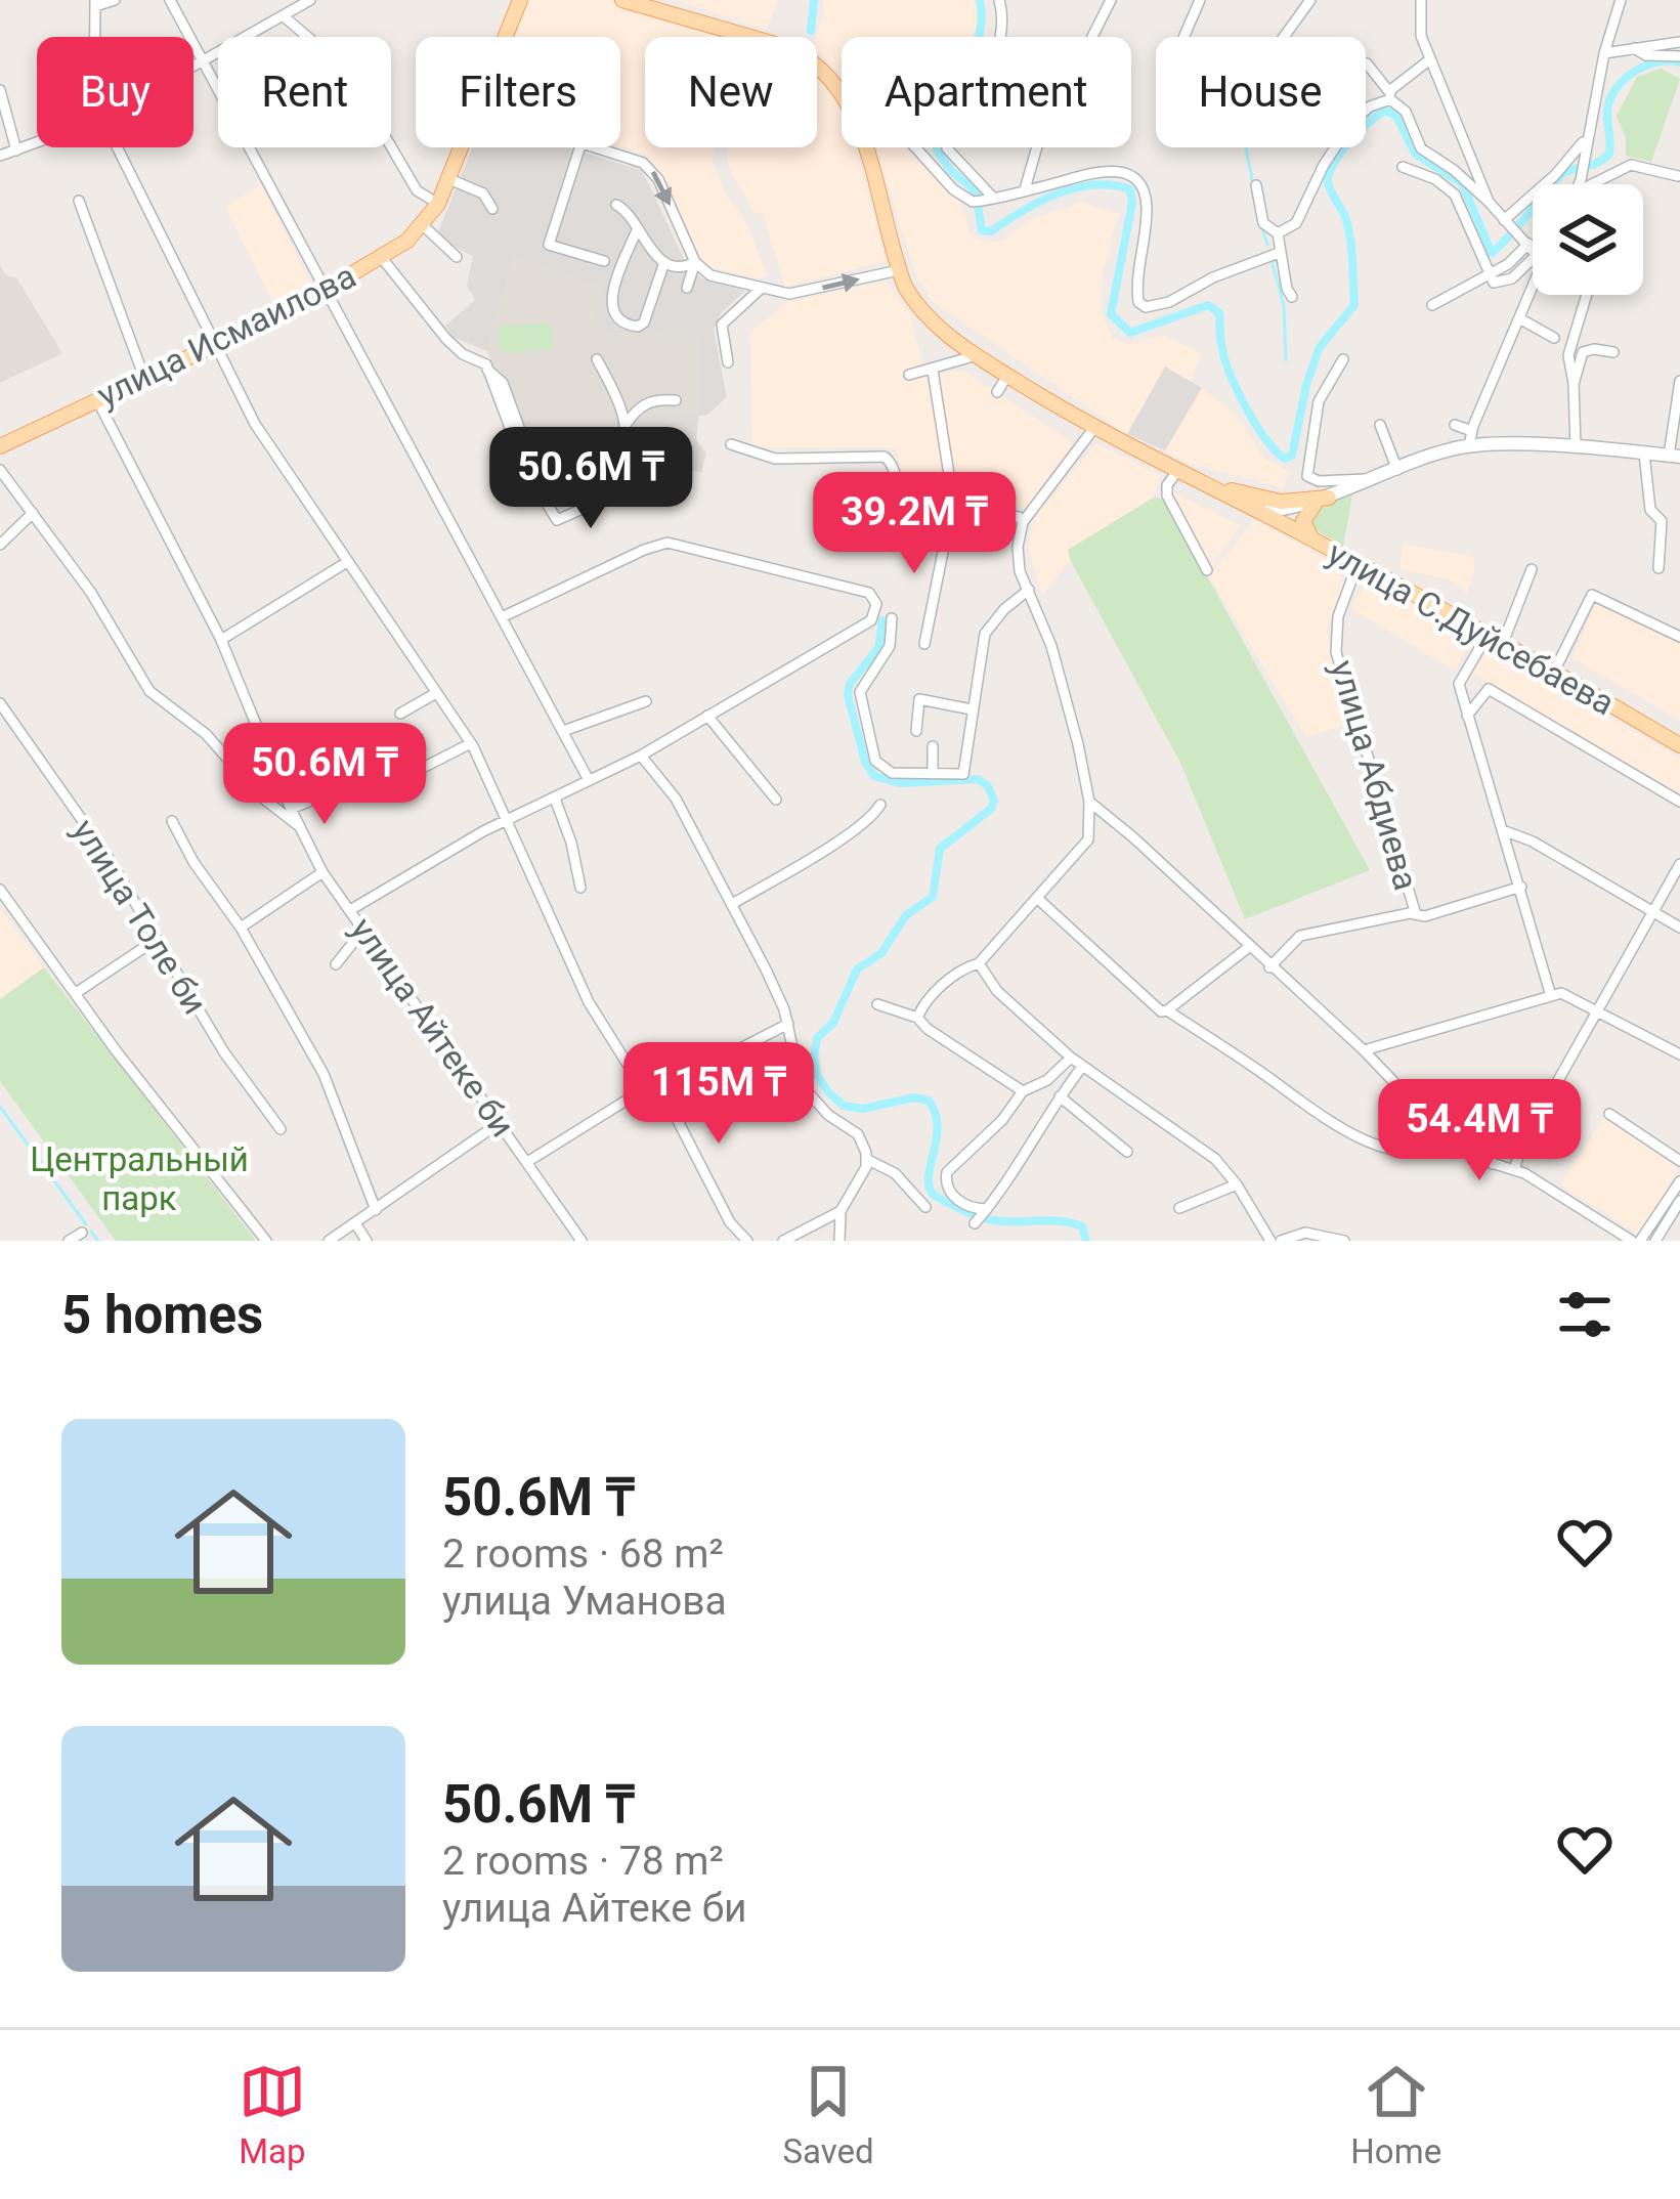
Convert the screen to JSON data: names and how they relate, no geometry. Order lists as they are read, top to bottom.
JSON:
{
  "streets": {
    "main road": ["улица Исмаилова", "улица С.Дуйсебаева"],
    "street": ["улица Абдиева", "улица Толе би", "улица Айтеке би"]
  },
  "crossings": [
    ["улица Исмаилова", "улица Айтеке би"],
    ["улица С.Дуйсебаева", "улица Абдиева"]
  ],
  "parks": ["Центральный парк"],
  "page": {
    "chip": [
      "Buy",
      "Rent",
      "Filters",
      "New",
      "Apartment",
      "House"
    ],
    "price": [
      "50.6M ₸",
      "39.2M ₸",
      "50.6M ₸",
      "115M ₸",
      "54.4M ₸"
    ],
    "heading": "5 homes",
    "list": [
      {
        "name": "50.6M ₸",
        "note": "2 rooms · 68 m² · улица Уманова"
      },
      {
        "name": "50.6M ₸",
        "note": "2 rooms · 78 m² · улица Айтеке би"
      }
    ],
    "tabs": ["Map", "Saved", "Home"]
  }
}
